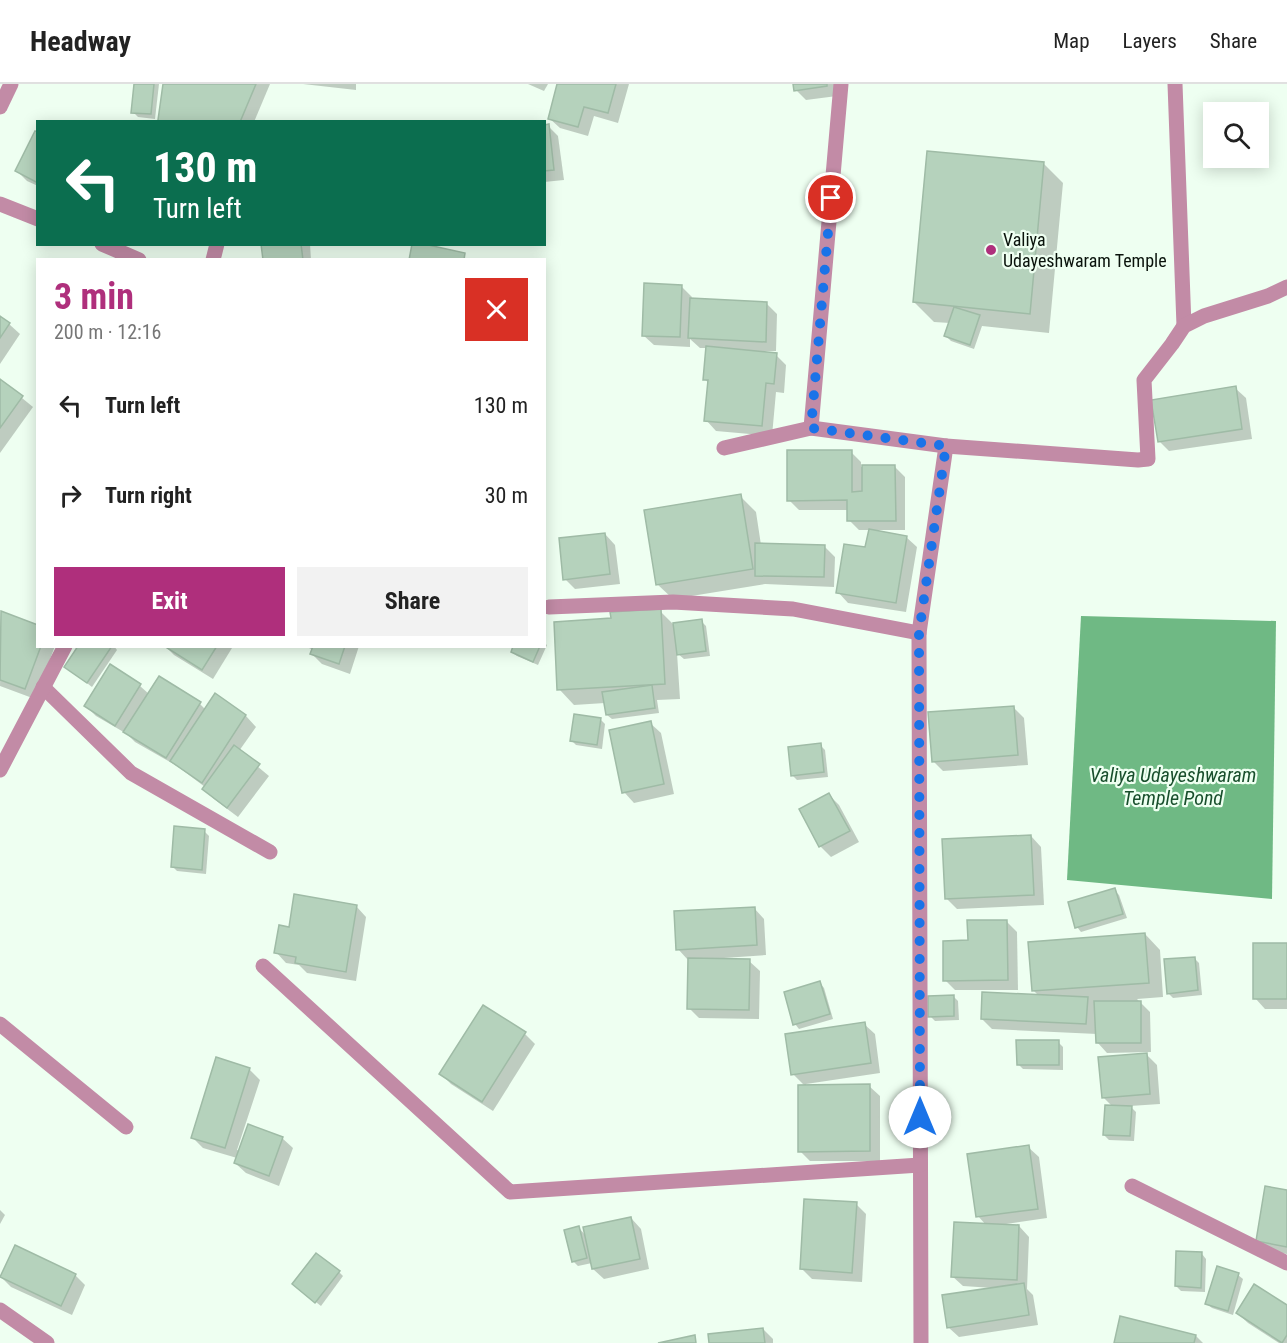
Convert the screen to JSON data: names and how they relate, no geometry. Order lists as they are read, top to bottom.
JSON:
{
  "water": ["Valiya Udayeshwaram Temple Pond"],
  "places": ["Valiya Udayeshwaram Temple"],
  "page": {
    "header": "Headway",
    "nav": ["Map", "Layers", "Share"],
    "turn": ["130 m", "Turn left"],
    "heading": ["3 min", "200 m · 12:16"],
    "list": [
      {
        "name": "Turn left",
        "value": "130 m"
      },
      {
        "name": "Turn right",
        "value": "30 m"
      }
    ],
    "buttons": ["Exit", "Share"]
  }
}
